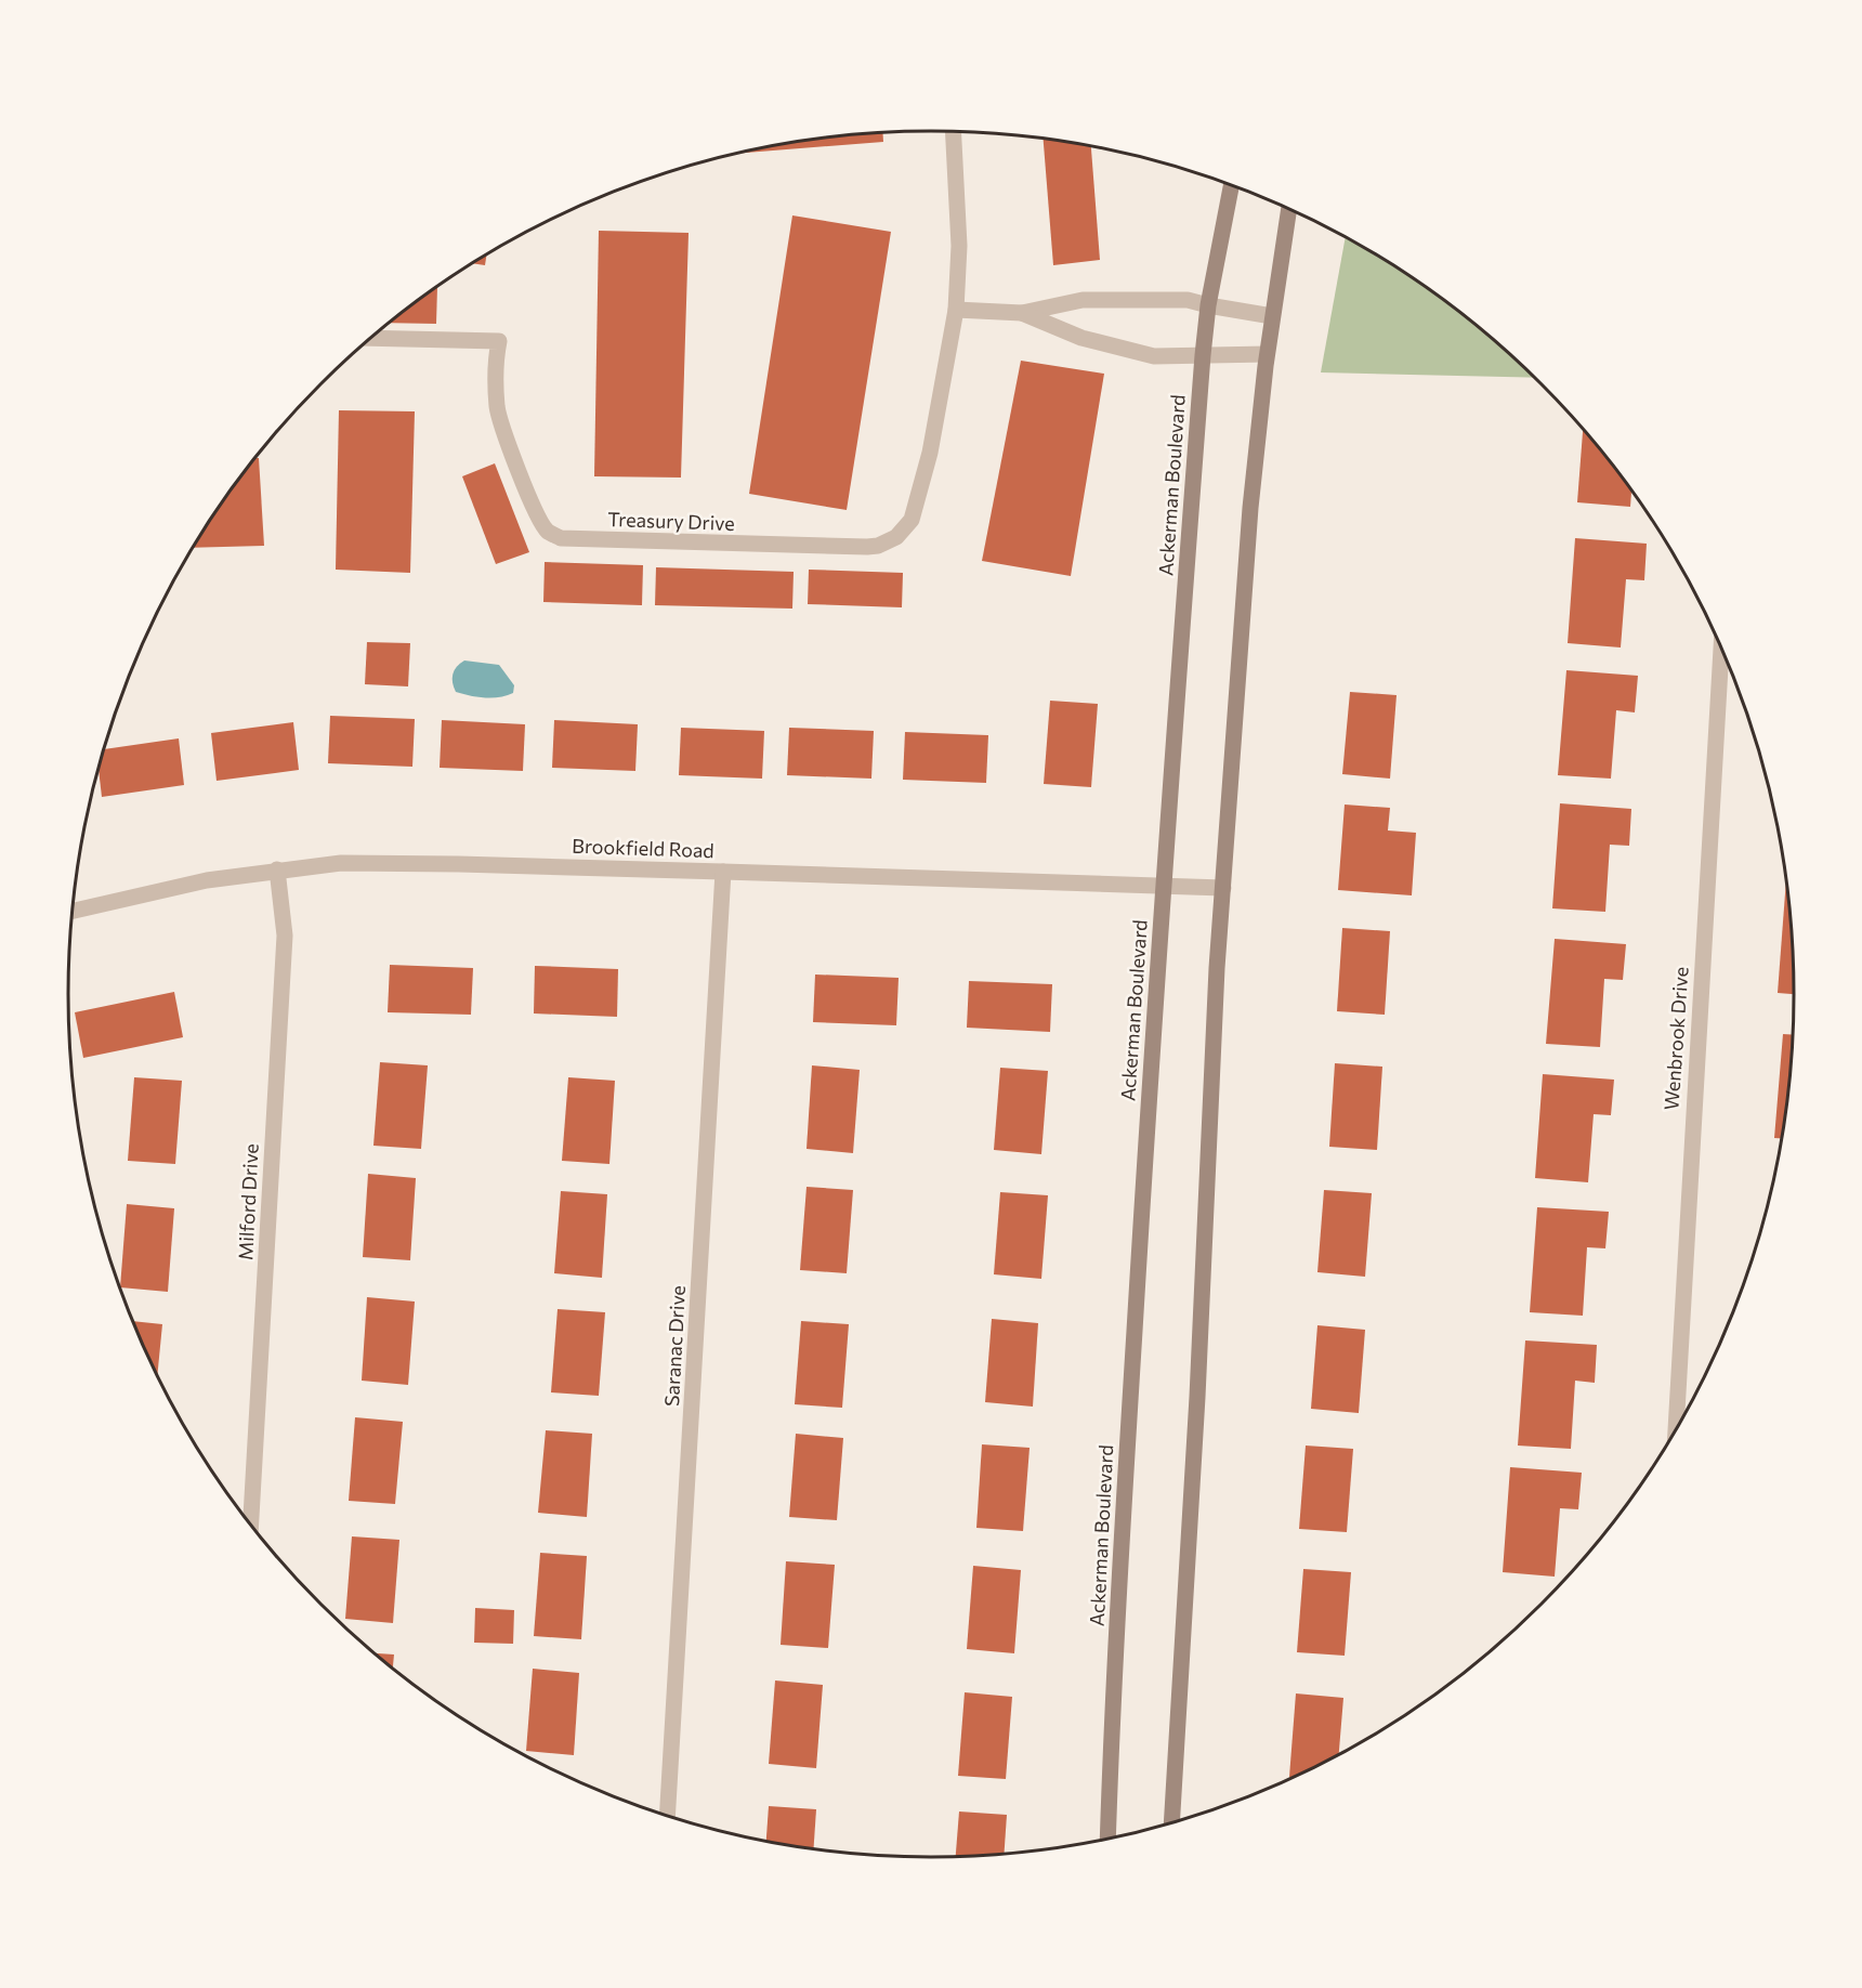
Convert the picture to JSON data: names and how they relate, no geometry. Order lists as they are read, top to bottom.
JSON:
{
  "streets": {
    "street": [
      "Ackerman Boulevard",
      "Treasury Drive",
      "Brookfield Road",
      "Wenbrook Drive",
      "Milford Drive",
      "Saranac Drive"
    ]
  },
  "crossings": [
    ["Ackerman Boulevard", "Brookfield Road"],
    ["Brookfield Road", "Milford Drive"],
    ["Brookfield Road", "Saranac Drive"]
  ]
}
